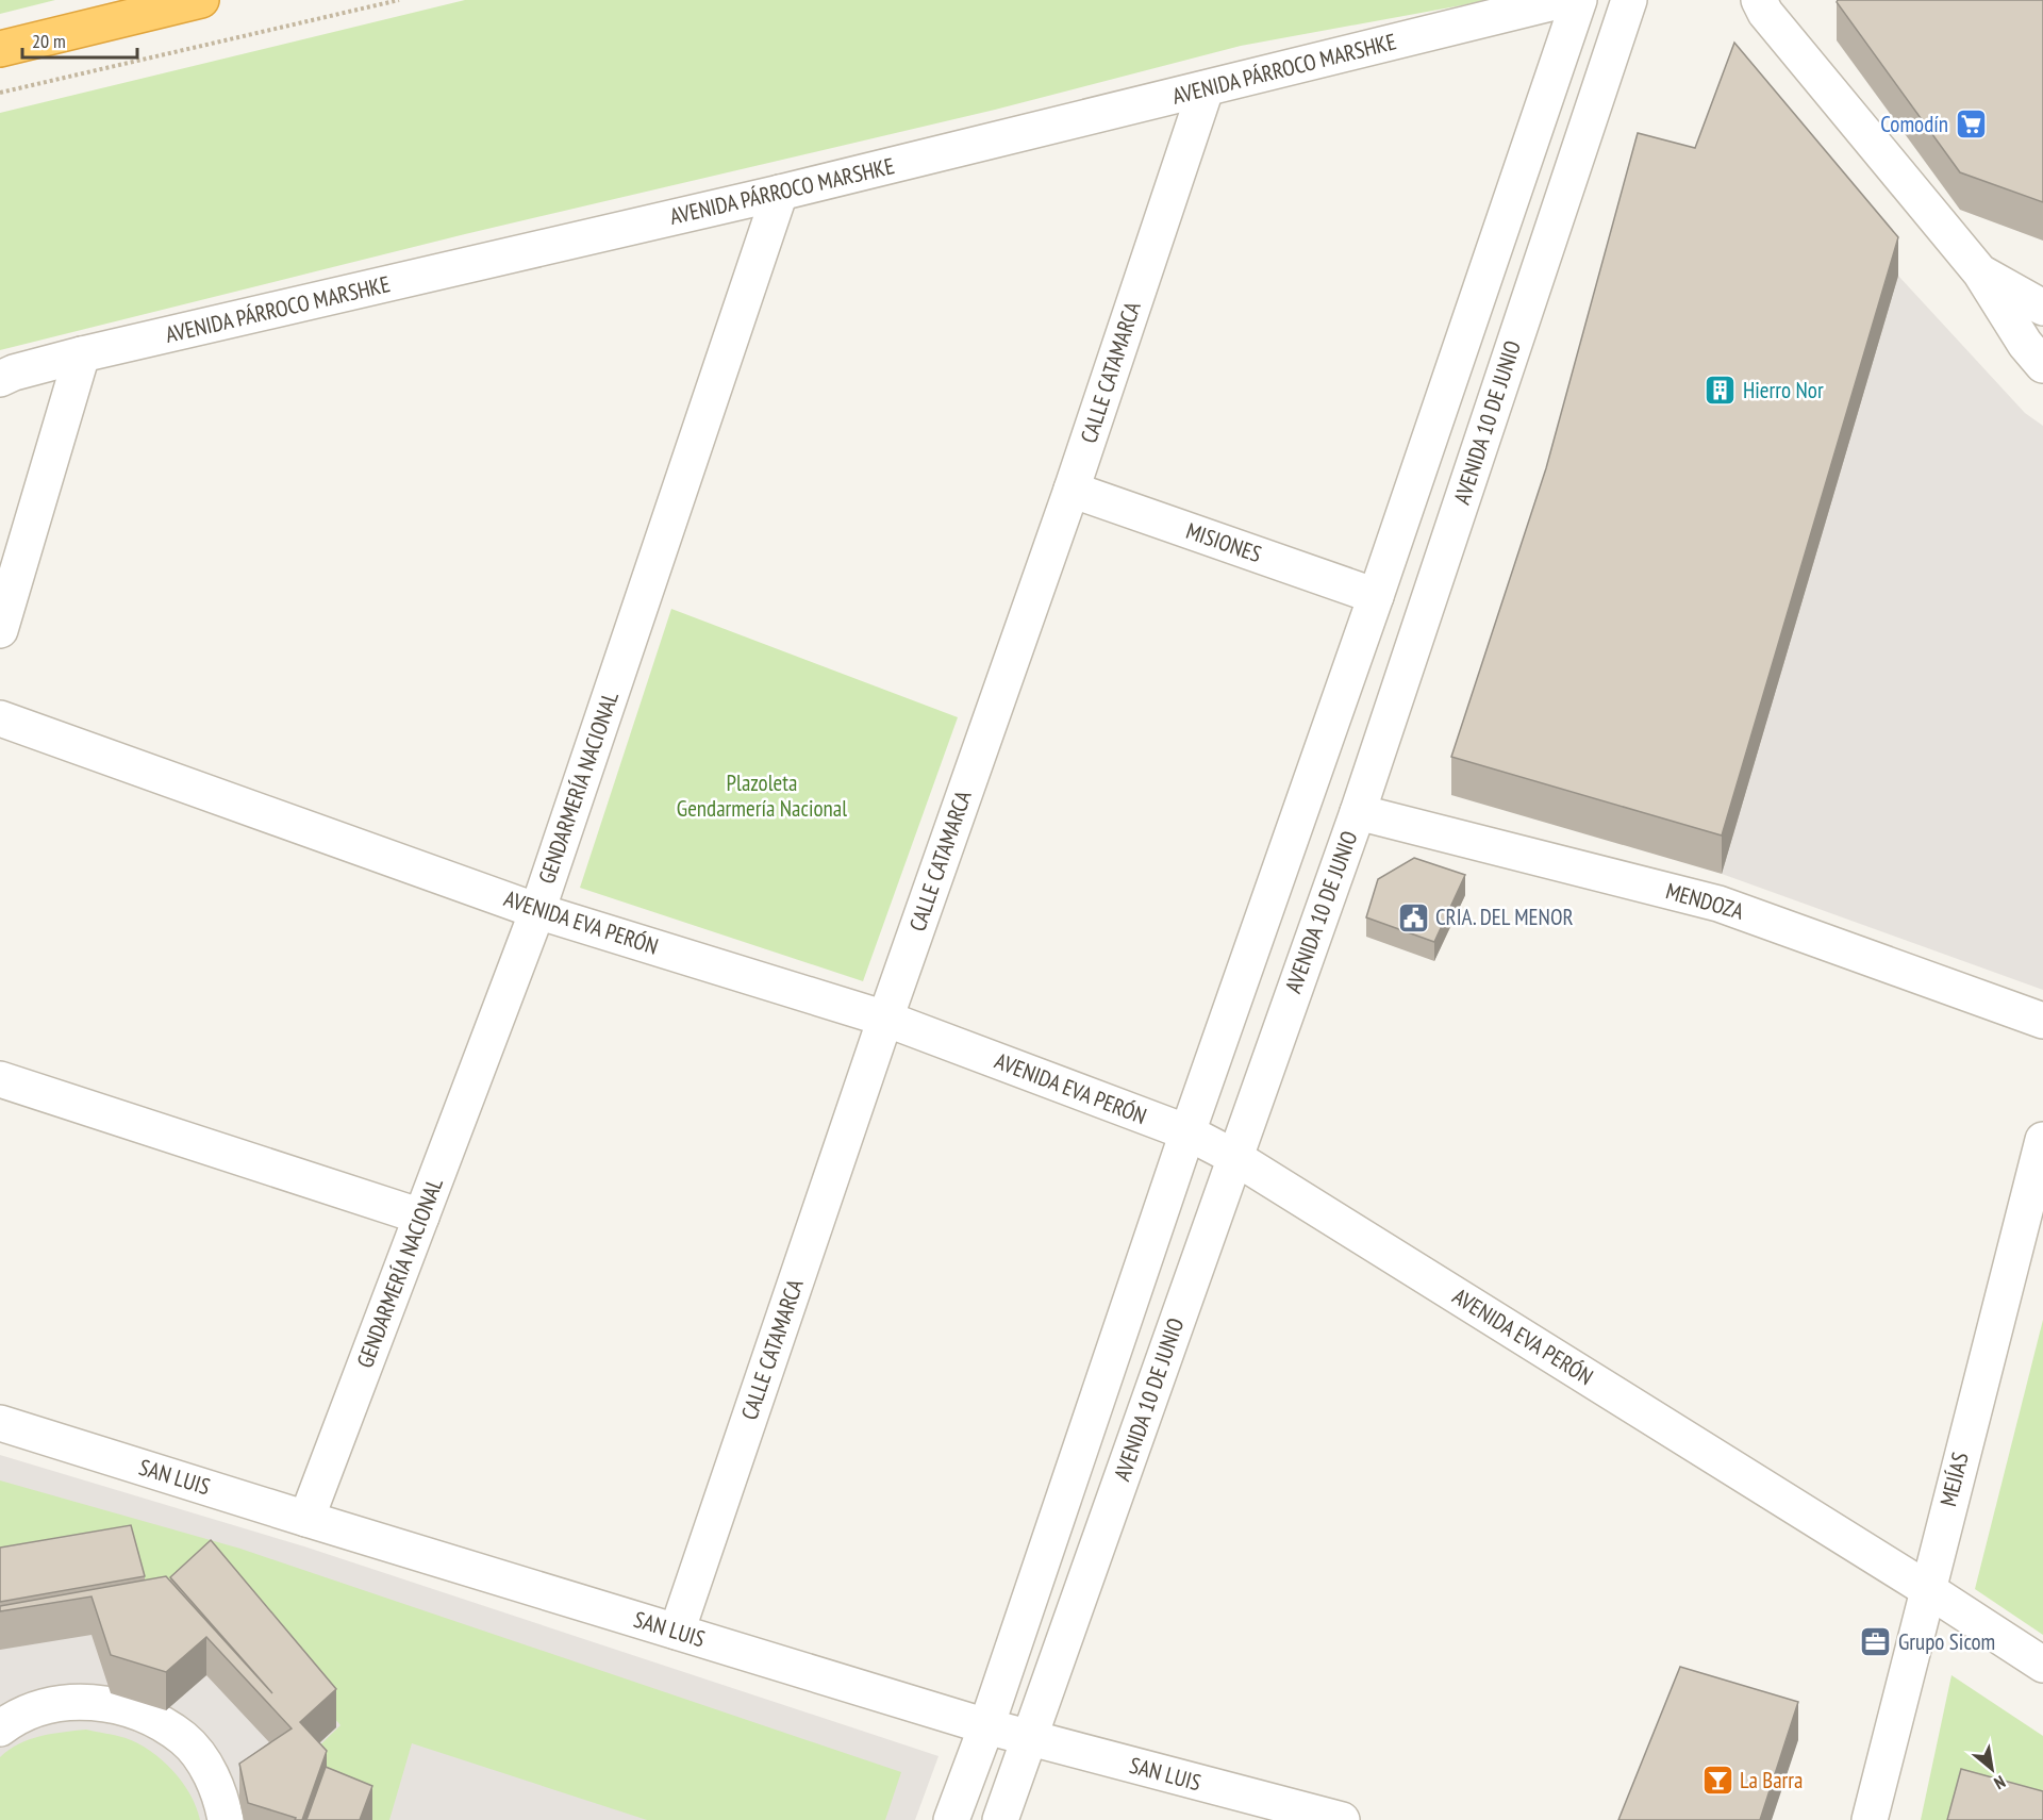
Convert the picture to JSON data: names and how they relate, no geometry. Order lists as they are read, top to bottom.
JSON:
{
  "streets": {
    "street": [
      "AVENIDA PÁRROCO MARSHKE",
      "CALLE CATAMARCA",
      "AVENIDA 10 DE JUNIO",
      "MISIONES",
      "GENDARMERÍA NACIONAL",
      "MENDOZA",
      "AVENIDA EVA PERÓN",
      "SAN LUIS",
      "MEJÍAS"
    ]
  },
  "crossings": [
    ["AVENIDA PÁRROCO MARSHKE", "CALLE CATAMARCA"],
    ["AVENIDA PÁRROCO MARSHKE", "GENDARMERÍA NACIONAL"],
    ["CALLE CATAMARCA", "MISIONES"],
    ["CALLE CATAMARCA", "AVENIDA EVA PERÓN"],
    ["CALLE CATAMARCA", "SAN LUIS"],
    ["AVENIDA 10 DE JUNIO", "MENDOZA"],
    ["AVENIDA 10 DE JUNIO", "AVENIDA EVA PERÓN"],
    ["AVENIDA 10 DE JUNIO", "SAN LUIS"],
    ["GENDARMERÍA NACIONAL", "AVENIDA EVA PERÓN"],
    ["GENDARMERÍA NACIONAL", "SAN LUIS"],
    ["AVENIDA EVA PERÓN", "MEJÍAS"]
  ],
  "parks": ["Plazoleta Gendarmería Nacional"],
  "places": {
    "supermarket": ["Comodín"],
    "building": ["Hierro Nor"],
    "public building": ["CRIA. DEL MENOR"],
    "office": ["Grupo Sicom"],
    "bar": ["La Barra"]
  },
  "scale_bar": "20 m",
  "north": "bottom right"
}
